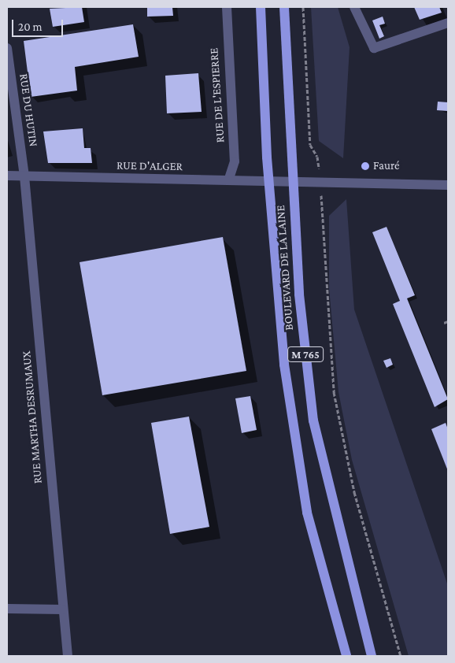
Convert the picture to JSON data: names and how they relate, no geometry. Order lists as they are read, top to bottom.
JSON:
{
  "streets": {
    "main road": ["BOULEVARD DE LA LAINE", "M 765"],
    "street": [
      "RUE DE L'ESPIERRE",
      "RUE DU HUTIN",
      "RUE D'ALGER",
      "RUE MARTHA DESRUMAUX"
    ]
  },
  "crossings": [
    ["RUE DE L'ESPIERRE", "RUE D'ALGER"],
    ["RUE DU HUTIN", "RUE D'ALGER"],
    ["RUE DU HUTIN", "RUE MARTHA DESRUMAUX"],
    ["RUE D'ALGER", "BOULEVARD DE LA LAINE"],
    ["RUE D'ALGER", "RUE MARTHA DESRUMAUX"]
  ],
  "places": ["Fauré"],
  "scale_bar": "20 m"
}
